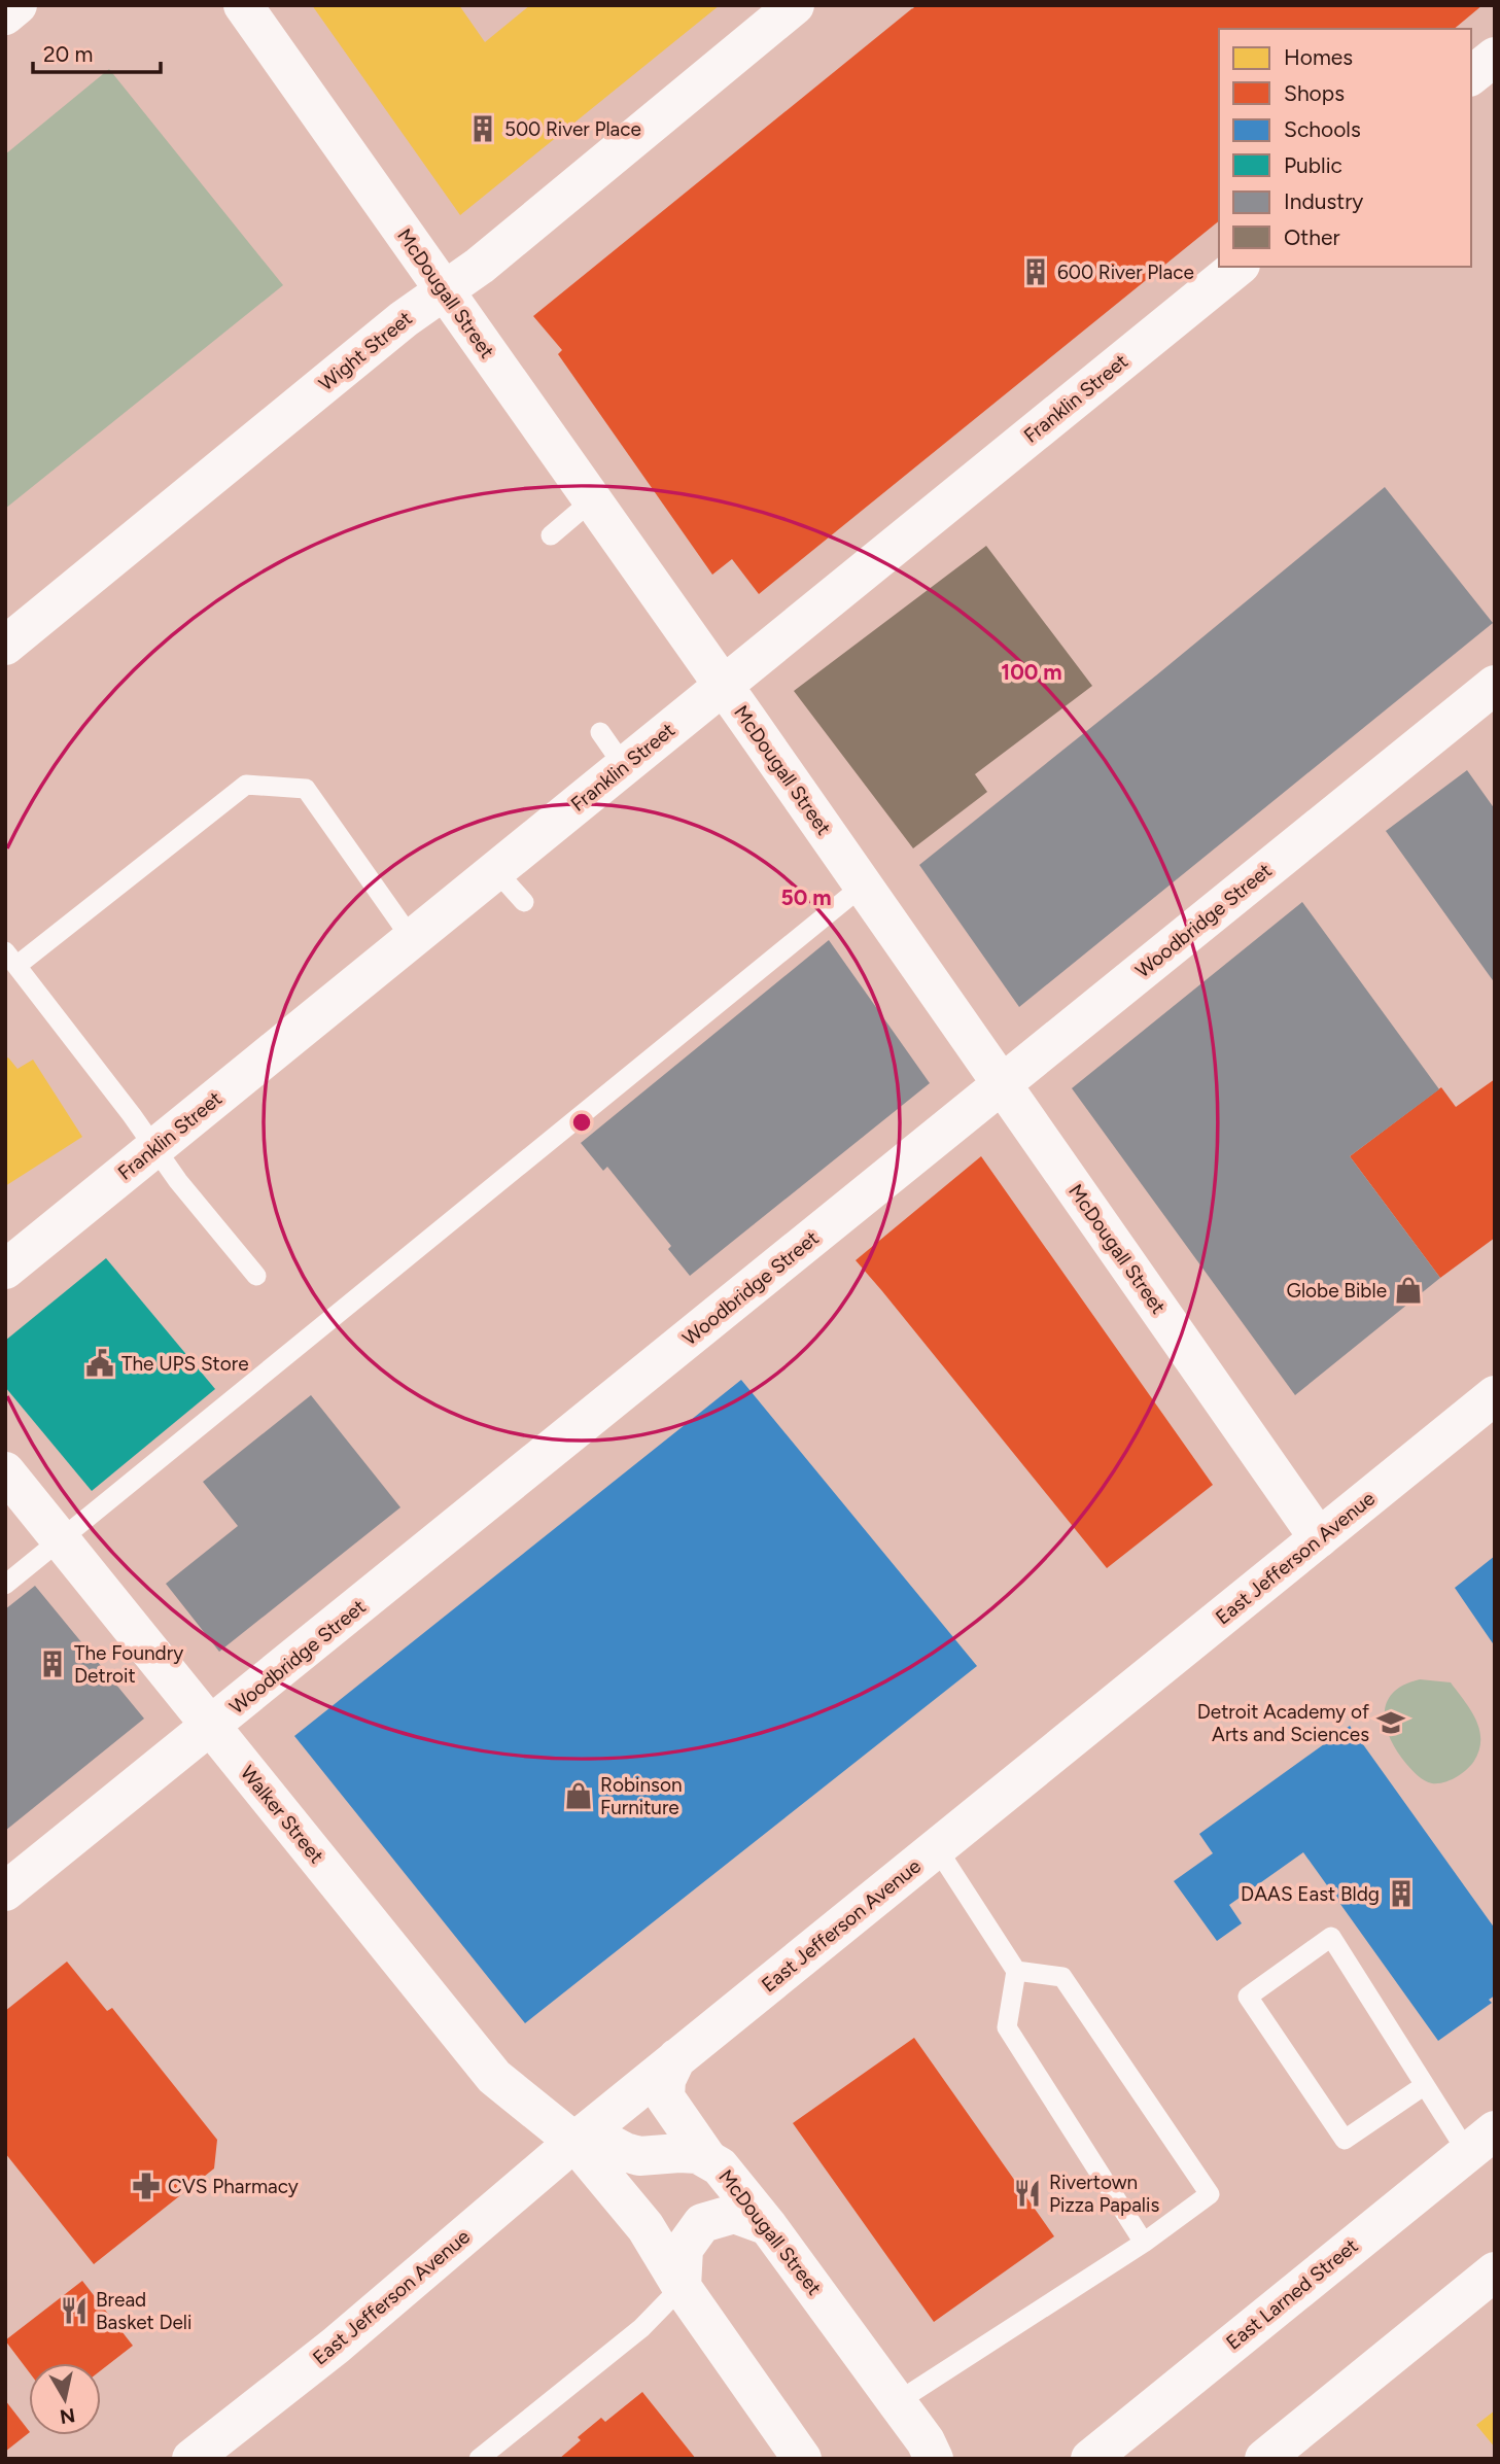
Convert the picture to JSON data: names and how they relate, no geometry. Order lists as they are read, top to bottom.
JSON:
{
  "streets": {
    "street": [
      "McDougall Street",
      "Wight Street",
      "Franklin Street",
      "Woodbridge Street",
      "East Jefferson Avenue",
      "Walker Street",
      "East Larned Street"
    ]
  },
  "crossings": [
    ["McDougall Street", "Wight Street"],
    ["McDougall Street", "Franklin Street"],
    ["McDougall Street", "Woodbridge Street"],
    ["McDougall Street", "East Jefferson Avenue"],
    ["McDougall Street", "Walker Street"],
    ["Woodbridge Street", "Walker Street"],
    ["East Jefferson Avenue", "Walker Street"]
  ],
  "places": {
    "building": [
      "500 River Place",
      "600 River Place",
      "The Foundry Detroit",
      "DAAS East Bldg"
    ],
    "shop": ["Globe Bible", "Robinson Furniture"],
    "public building": ["The UPS Store"],
    "school or university": ["Detroit Academy of Arts and Sciences"],
    "pharmacy": ["CVS Pharmacy"],
    "restaurant": ["Rivertown Pizza Papalis", "Bread Basket Deli"]
  },
  "legend": [
    "Homes",
    "Shops",
    "Schools",
    "Public",
    "Industry",
    "Other"
  ],
  "scale_bar": "20 m",
  "north": "bottom",
  "rings": ["100 m", "50 m"]
}
